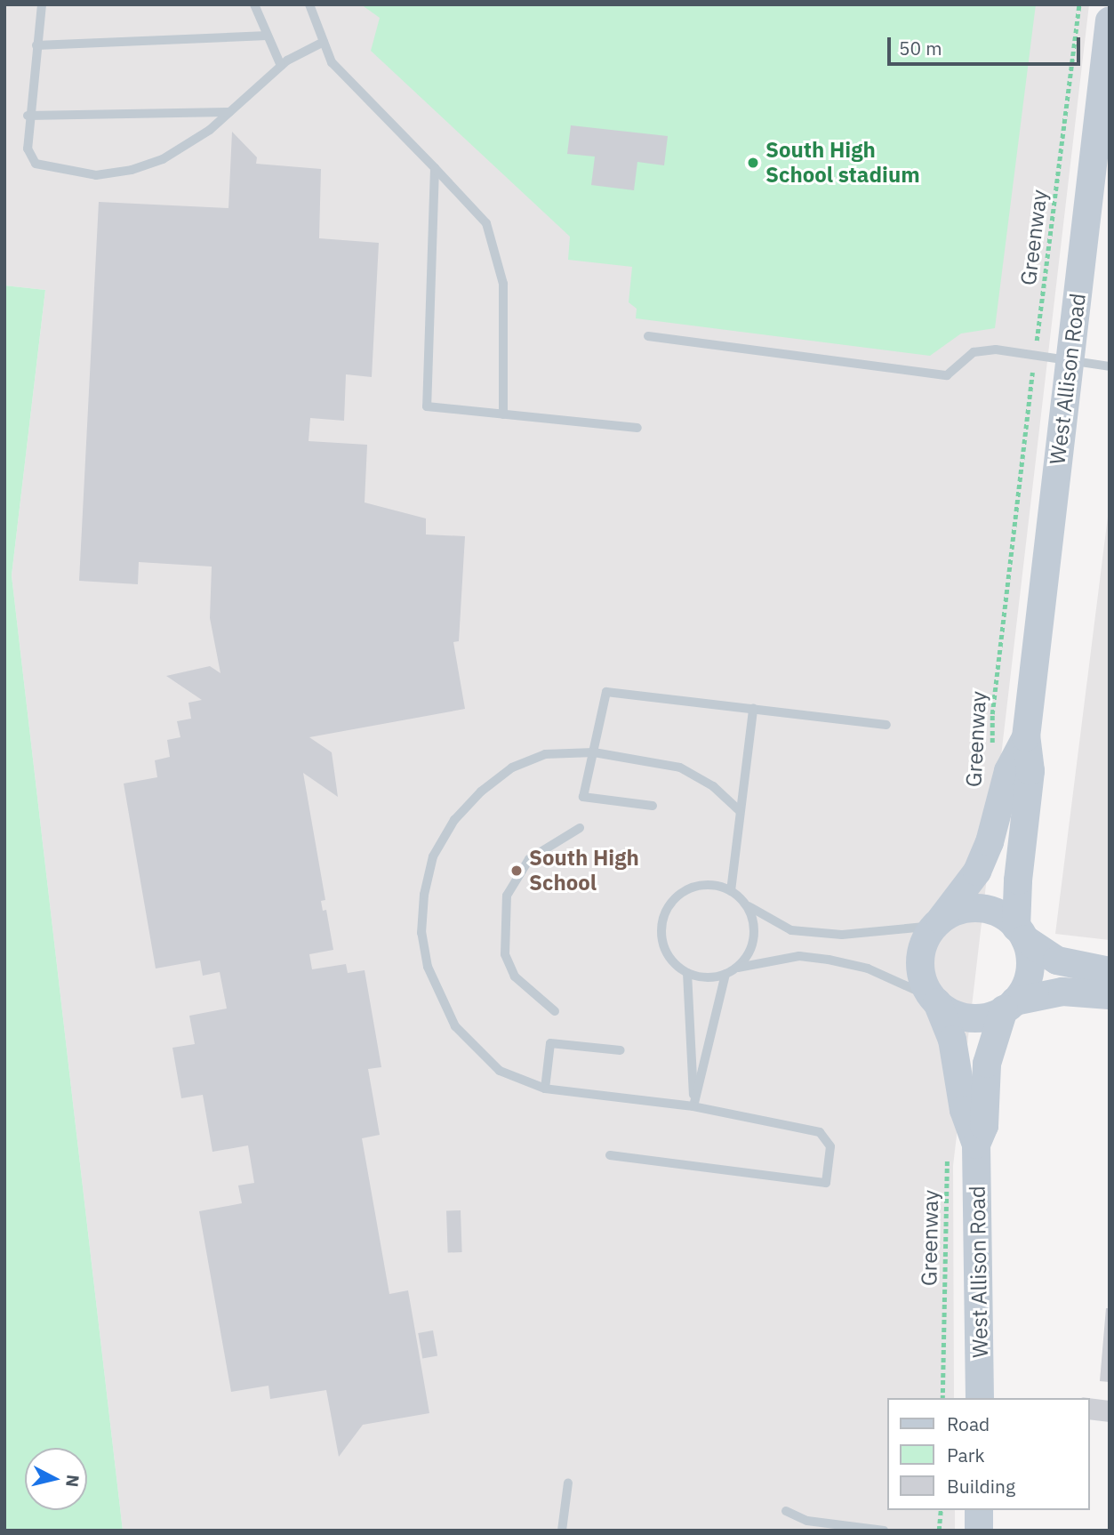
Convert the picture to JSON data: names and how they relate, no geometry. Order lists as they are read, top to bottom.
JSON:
{
  "streets": {
    "street": ["West Allison Road"],
    "path": ["Greenway"]
  },
  "places": ["South High School stadium", "South High School"],
  "legend": ["Road", "Park", "Building"],
  "scale_bar": "50 m",
  "north": "right"
}
